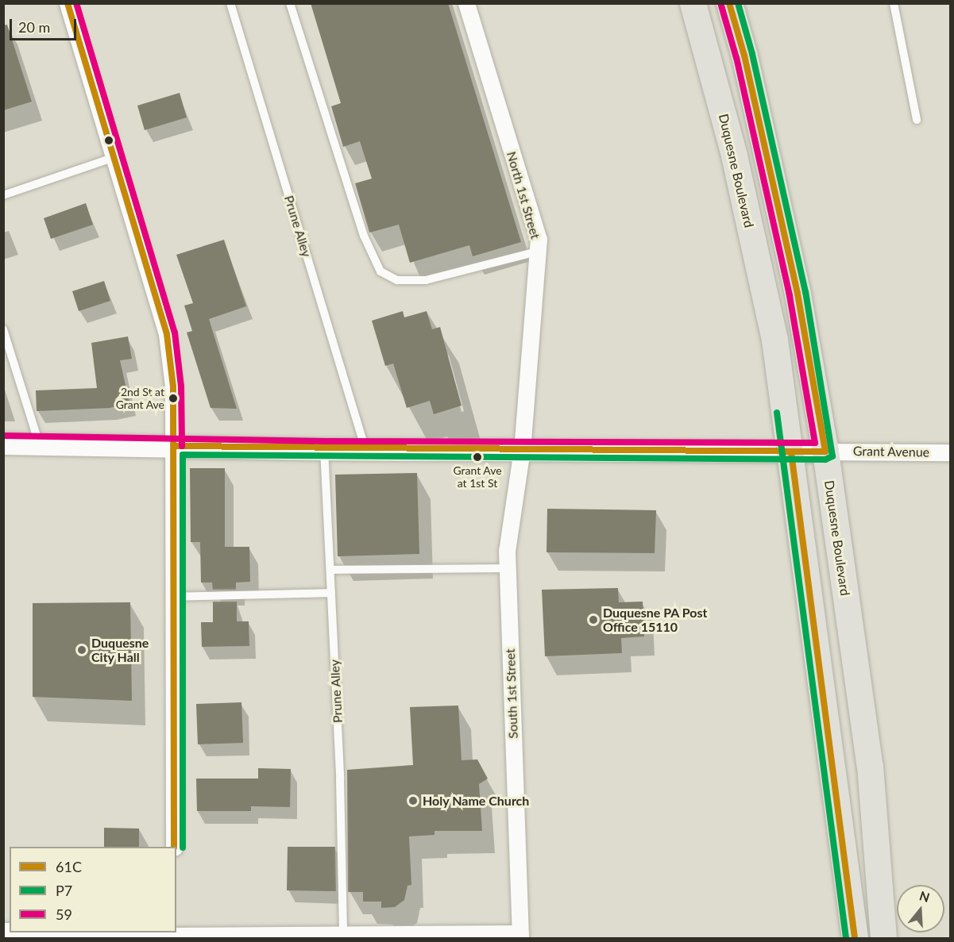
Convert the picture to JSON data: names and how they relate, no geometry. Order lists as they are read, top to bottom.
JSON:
{
  "streets": {
    "main road": ["Duquesne Boulevard"],
    "street": ["North 1st Street", "Grant Avenue", "South 1st Street"],
    "lane": ["Prune Alley"]
  },
  "crossings": [
    ["Duquesne Boulevard", "Grant Avenue"],
    ["North 1st Street", "Grant Avenue"],
    ["North 1st Street", "South 1st Street"],
    ["Prune Alley", "Grant Avenue"],
    ["Grant Avenue", "South 1st Street"]
  ],
  "places": [
    "2nd St at Grant Ave",
    "Grant Ave at 1st St",
    "Duquesne PA Post Office 15110",
    "Duquesne City Hall",
    "Holy Name Church"
  ],
  "lines": ["transit line 61C", "transit line P7", "transit line 59"],
  "legend": ["61C", "P7", "59"],
  "scale_bar": "20 m",
  "north": "top"
}
